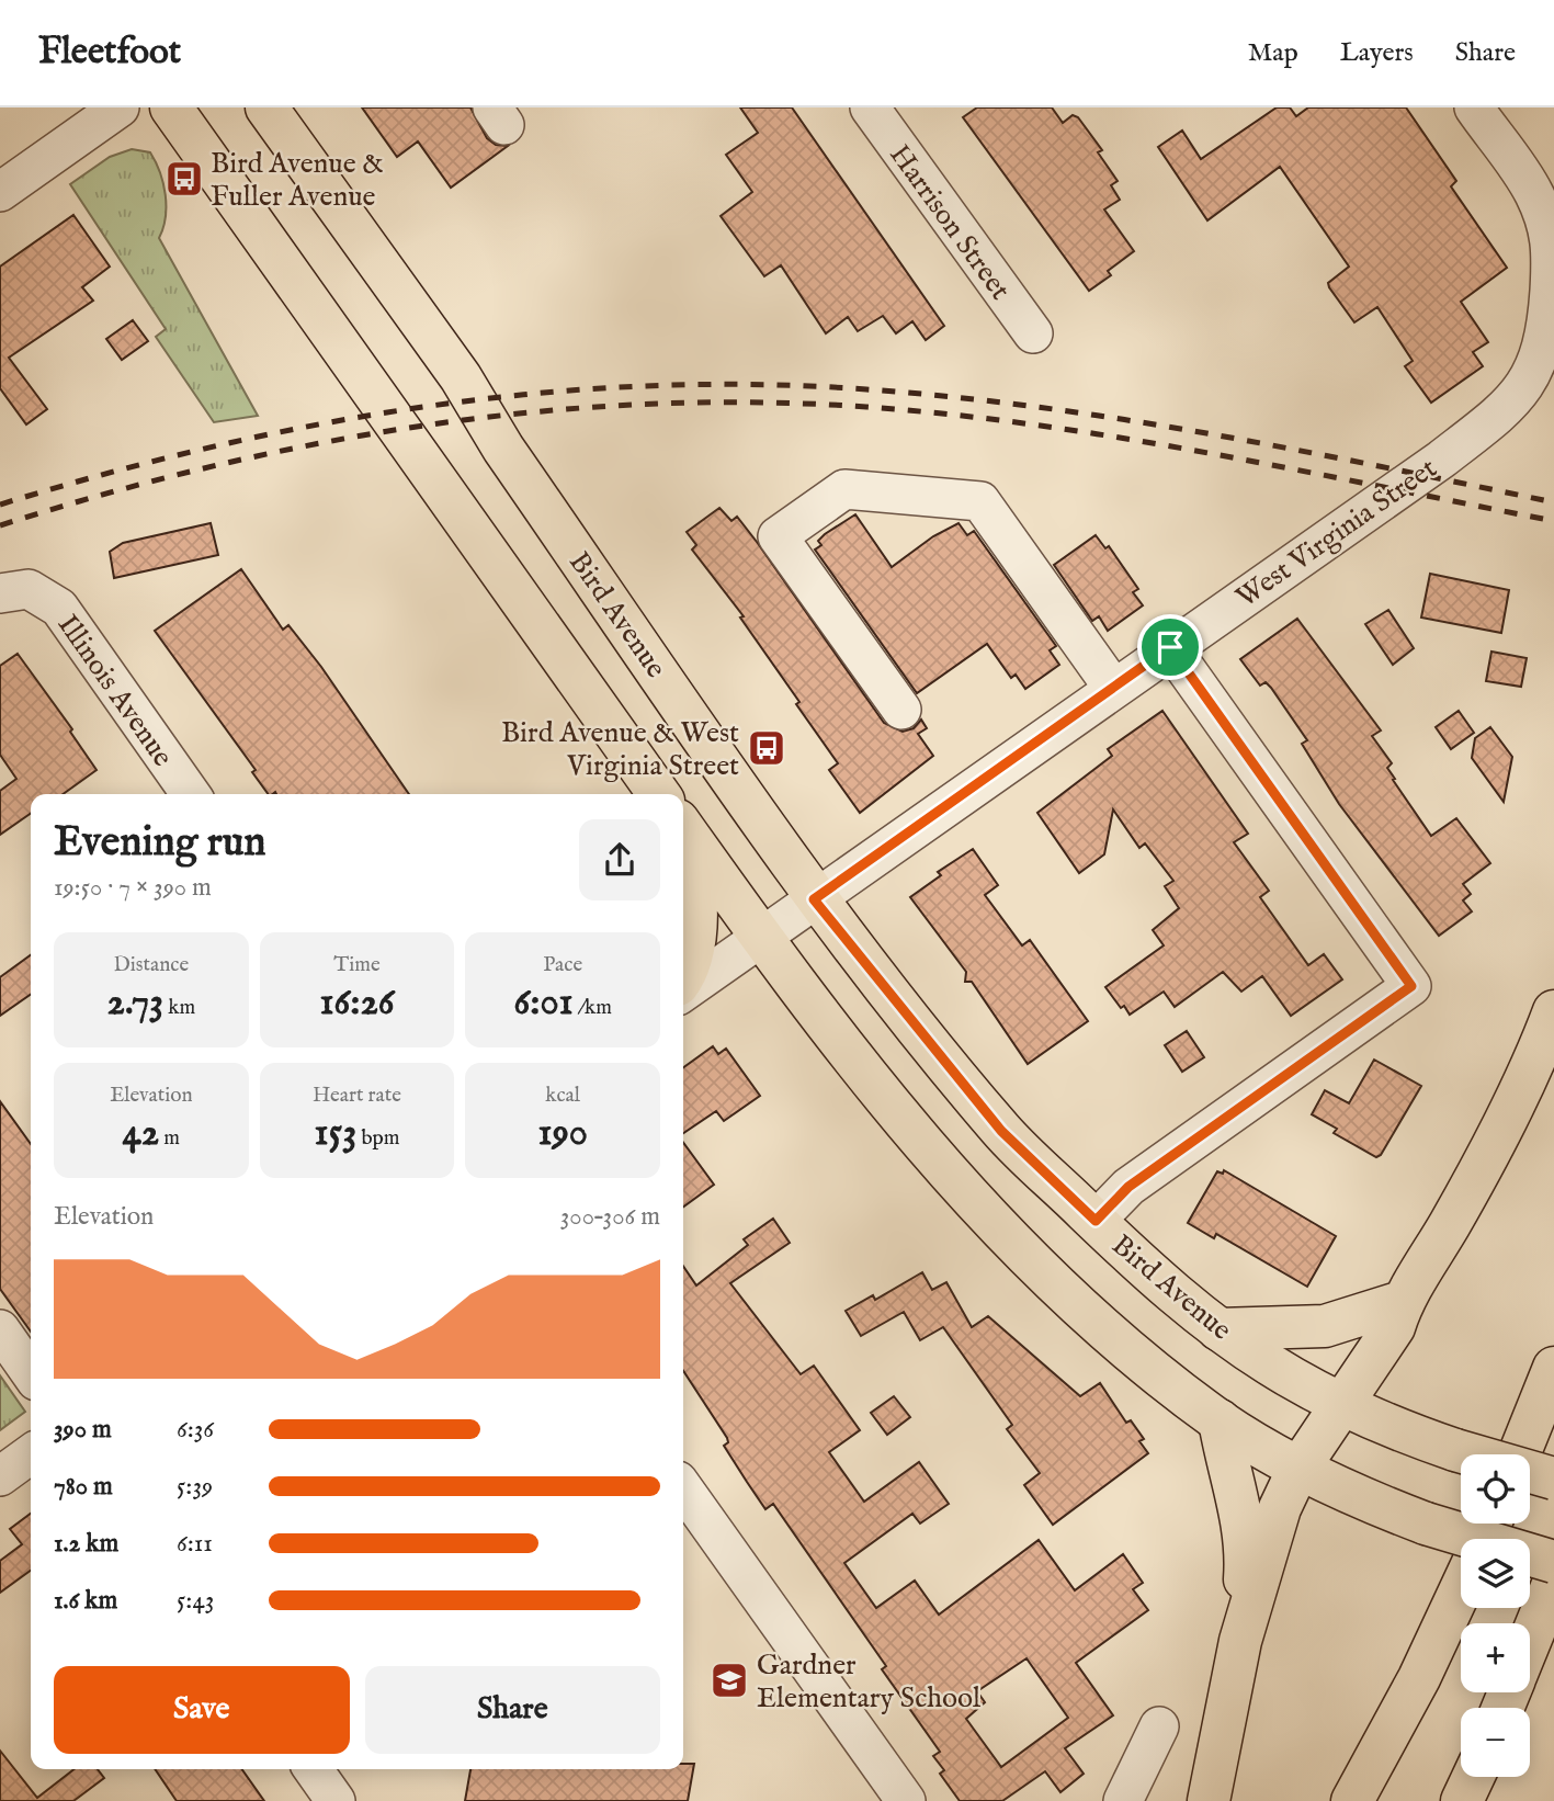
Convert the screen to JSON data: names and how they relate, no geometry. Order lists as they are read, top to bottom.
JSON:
{
  "streets": {
    "main road": ["Bird Avenue"],
    "street": ["Harrison Street", "West Virginia Street", "Illinois Avenue"]
  },
  "crossings": [
    ["West Virginia Street", "Bird Avenue"]
  ],
  "places": {
    "bus stop": ["Bird Avenue & Fuller Avenue", "Bird Avenue & West Virginia Street"],
    "school or university": ["Gardner Elementary School"]
  },
  "page": {
    "header": "Fleetfoot",
    "nav": ["Map", "Layers", "Share"],
    "heading": ["Evening run", "19:50 · 7 × 390 m"],
    "stats": [
      ["Distance", "2.73 km"],
      ["Time", "16:26"],
      ["Pace", "6:01 /km"],
      ["Elevation", "42 m"],
      ["Heart rate", "153 bpm"],
      ["kcal", "190"]
    ],
    "chart": ["Elevation", "300–306 m"],
    "list": [
      {
        "name": "390 m",
        "note": "6:36"
      },
      {
        "name": "780 m",
        "note": "5:39"
      },
      {
        "name": "1.2 km",
        "note": "6:11"
      },
      {
        "name": "1.6 km",
        "note": "5:43"
      }
    ],
    "map_buttons": ["+", "−"],
    "buttons": ["Save", "Share"]
  }
}
